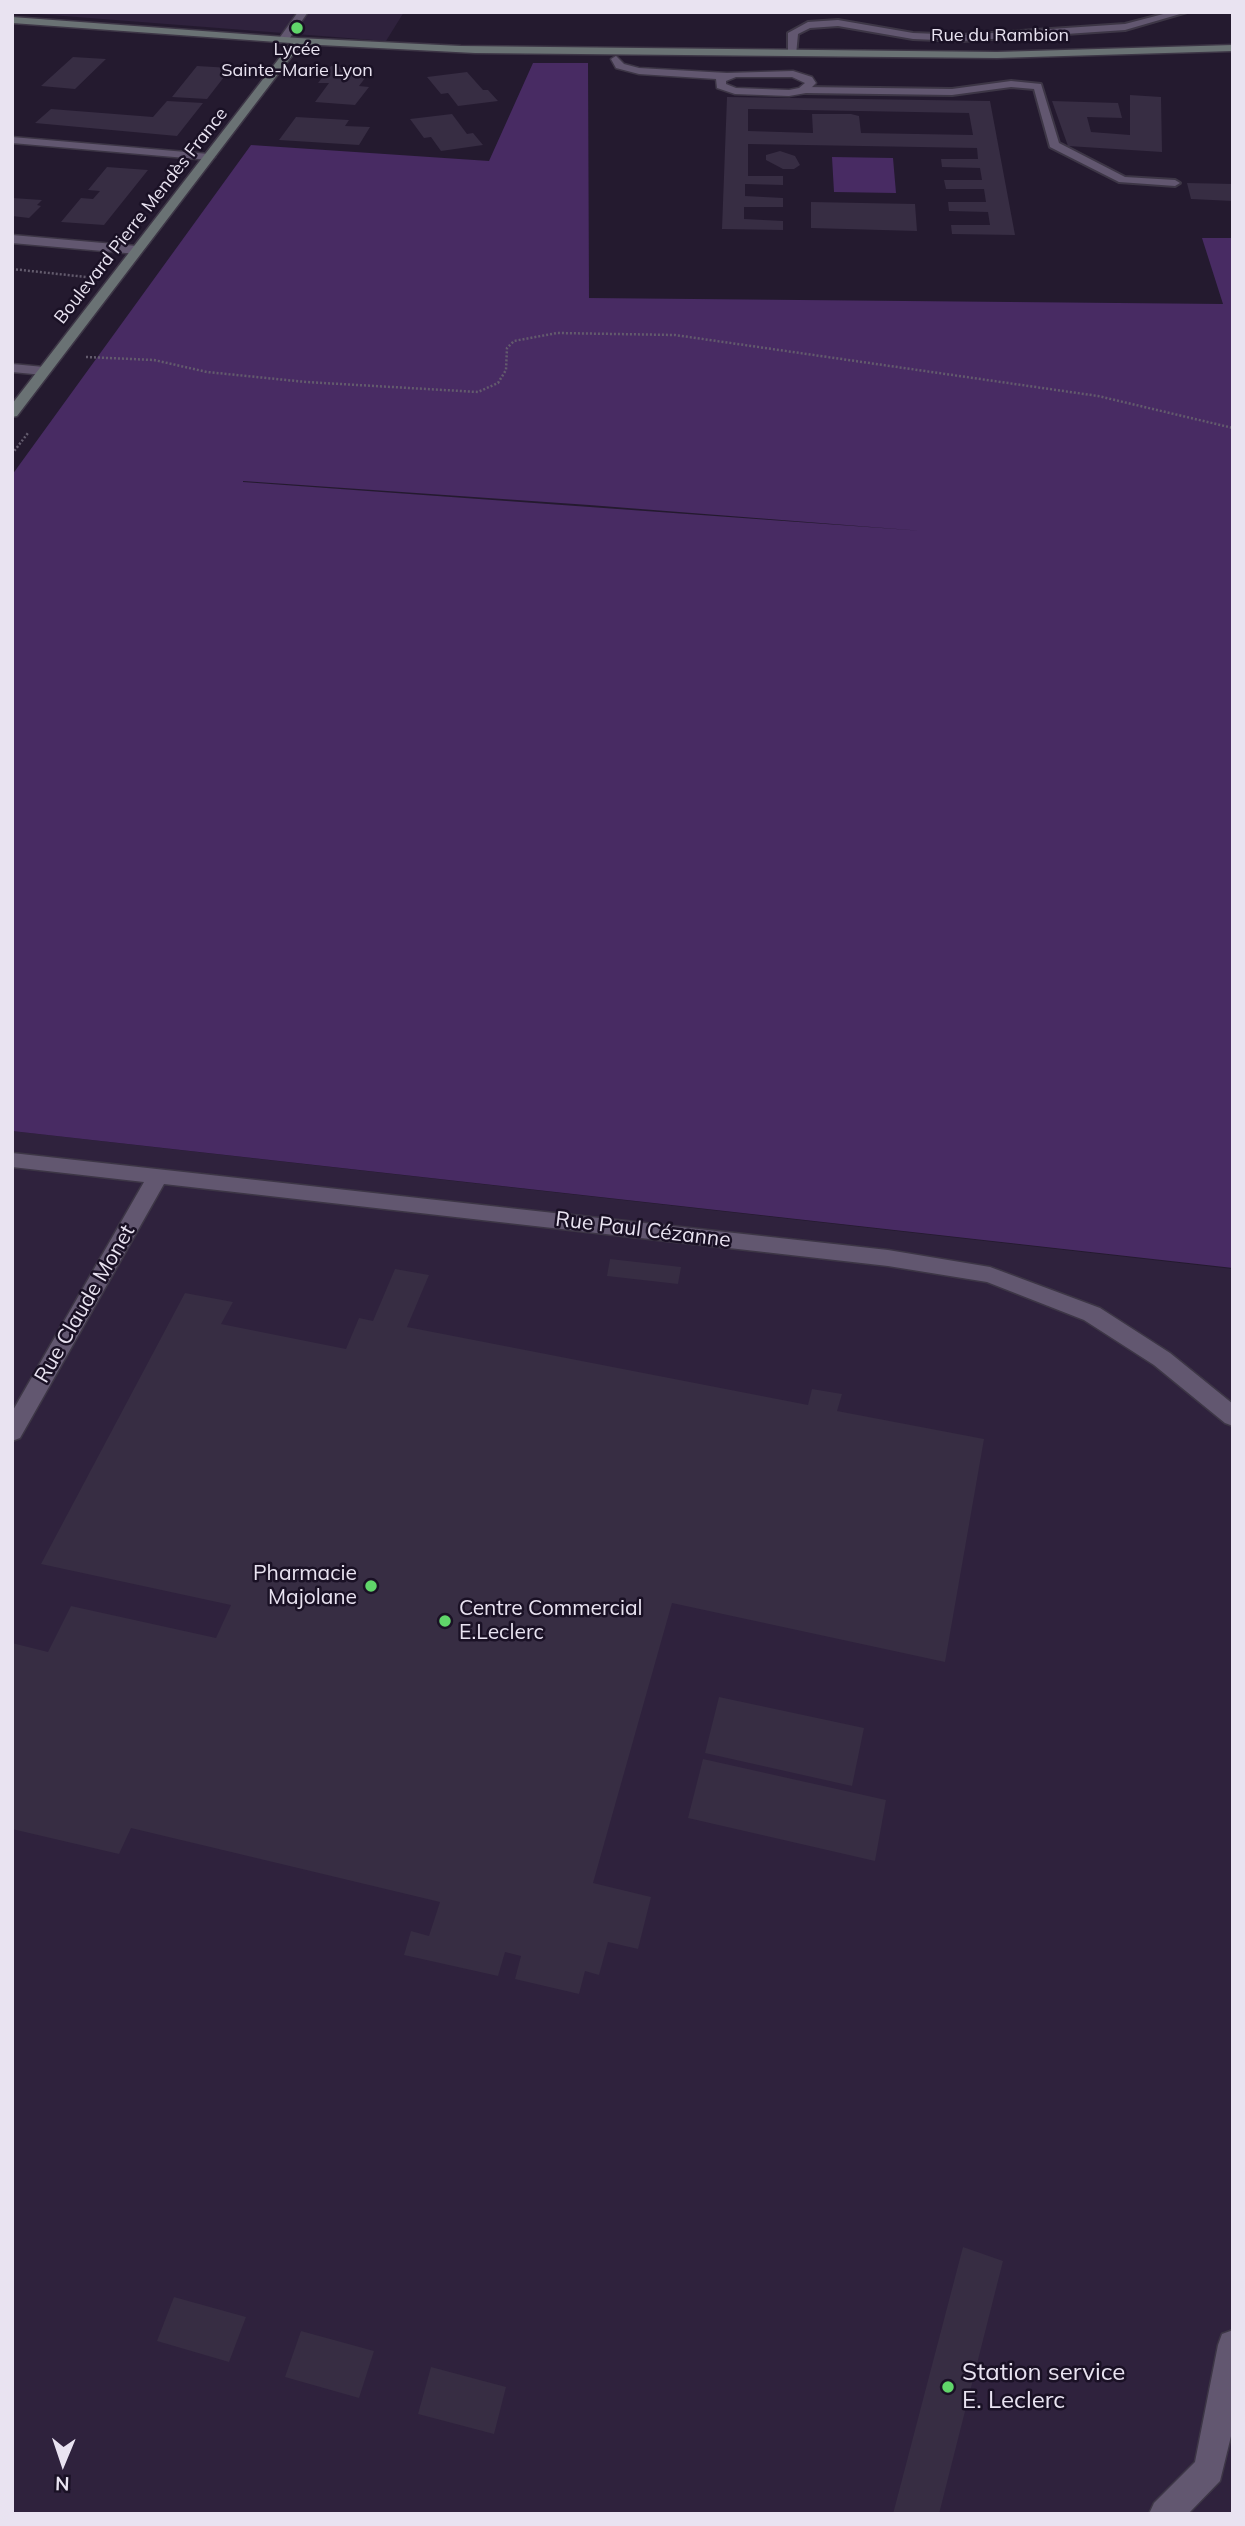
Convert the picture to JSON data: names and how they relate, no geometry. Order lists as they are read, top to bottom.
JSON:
{
  "streets": {
    "street": [
      "Rue du Rambion",
      "Boulevard Pierre Mendès France",
      "Rue Paul Cézanne",
      "Rue Claude Monet"
    ]
  },
  "crossings": [
    ["Rue du Rambion", "Boulevard Pierre Mendès France"],
    ["Rue Paul Cézanne", "Rue Claude Monet"]
  ],
  "places": [
    "Lycée Sainte-Marie Lyon",
    "Pharmacie Majolane",
    "Centre Commercial E.Leclerc",
    "Station service E. Leclerc"
  ],
  "north": "bottom"
}
